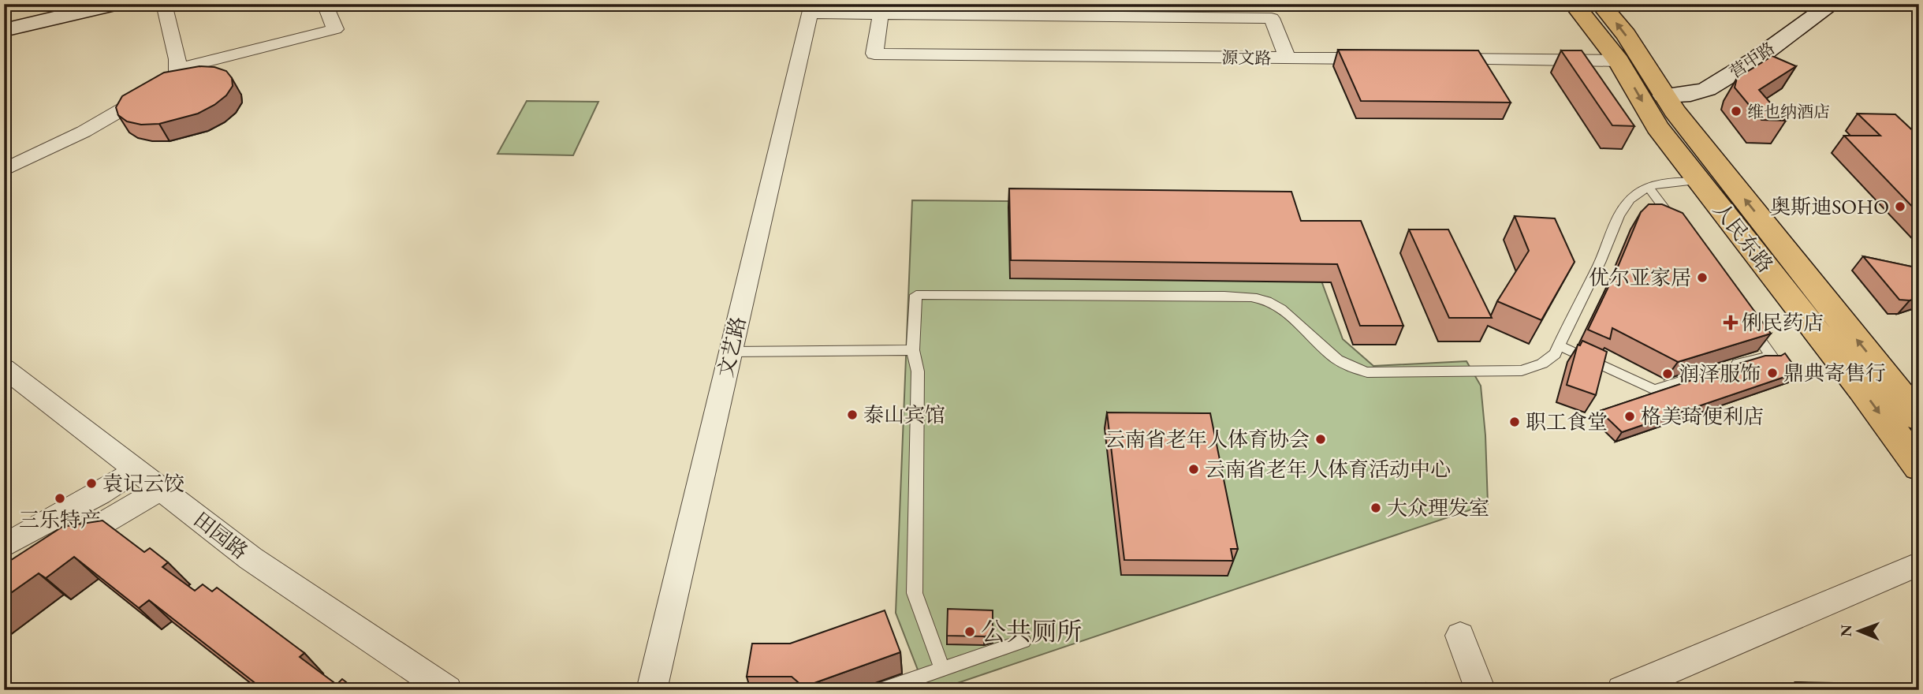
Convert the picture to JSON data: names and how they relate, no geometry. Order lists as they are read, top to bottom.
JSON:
{
  "streets": {
    "main road": ["人民东路"],
    "street": [
      "源文路",
      "营中路",
      "文艺路",
      "田园路"
    ]
  },
  "crossings": [
    ["营中路", "人民东路"]
  ],
  "places": {
    "other": [
      "维也纳酒店",
      "奥斯迪SOHO",
      "优尔亚家居",
      "鼎典寄售行",
      "润泽服饰",
      "泰山宾馆",
      "格美琦便利店",
      "职工食堂",
      "云南省老年人体育协会",
      "云南省老年人体育活动中心",
      "袁记云饺",
      "三乐特产",
      "大众理发室",
      "公共厕所"
    ],
    "health": ["俐民药店"]
  },
  "north": "left"
}
